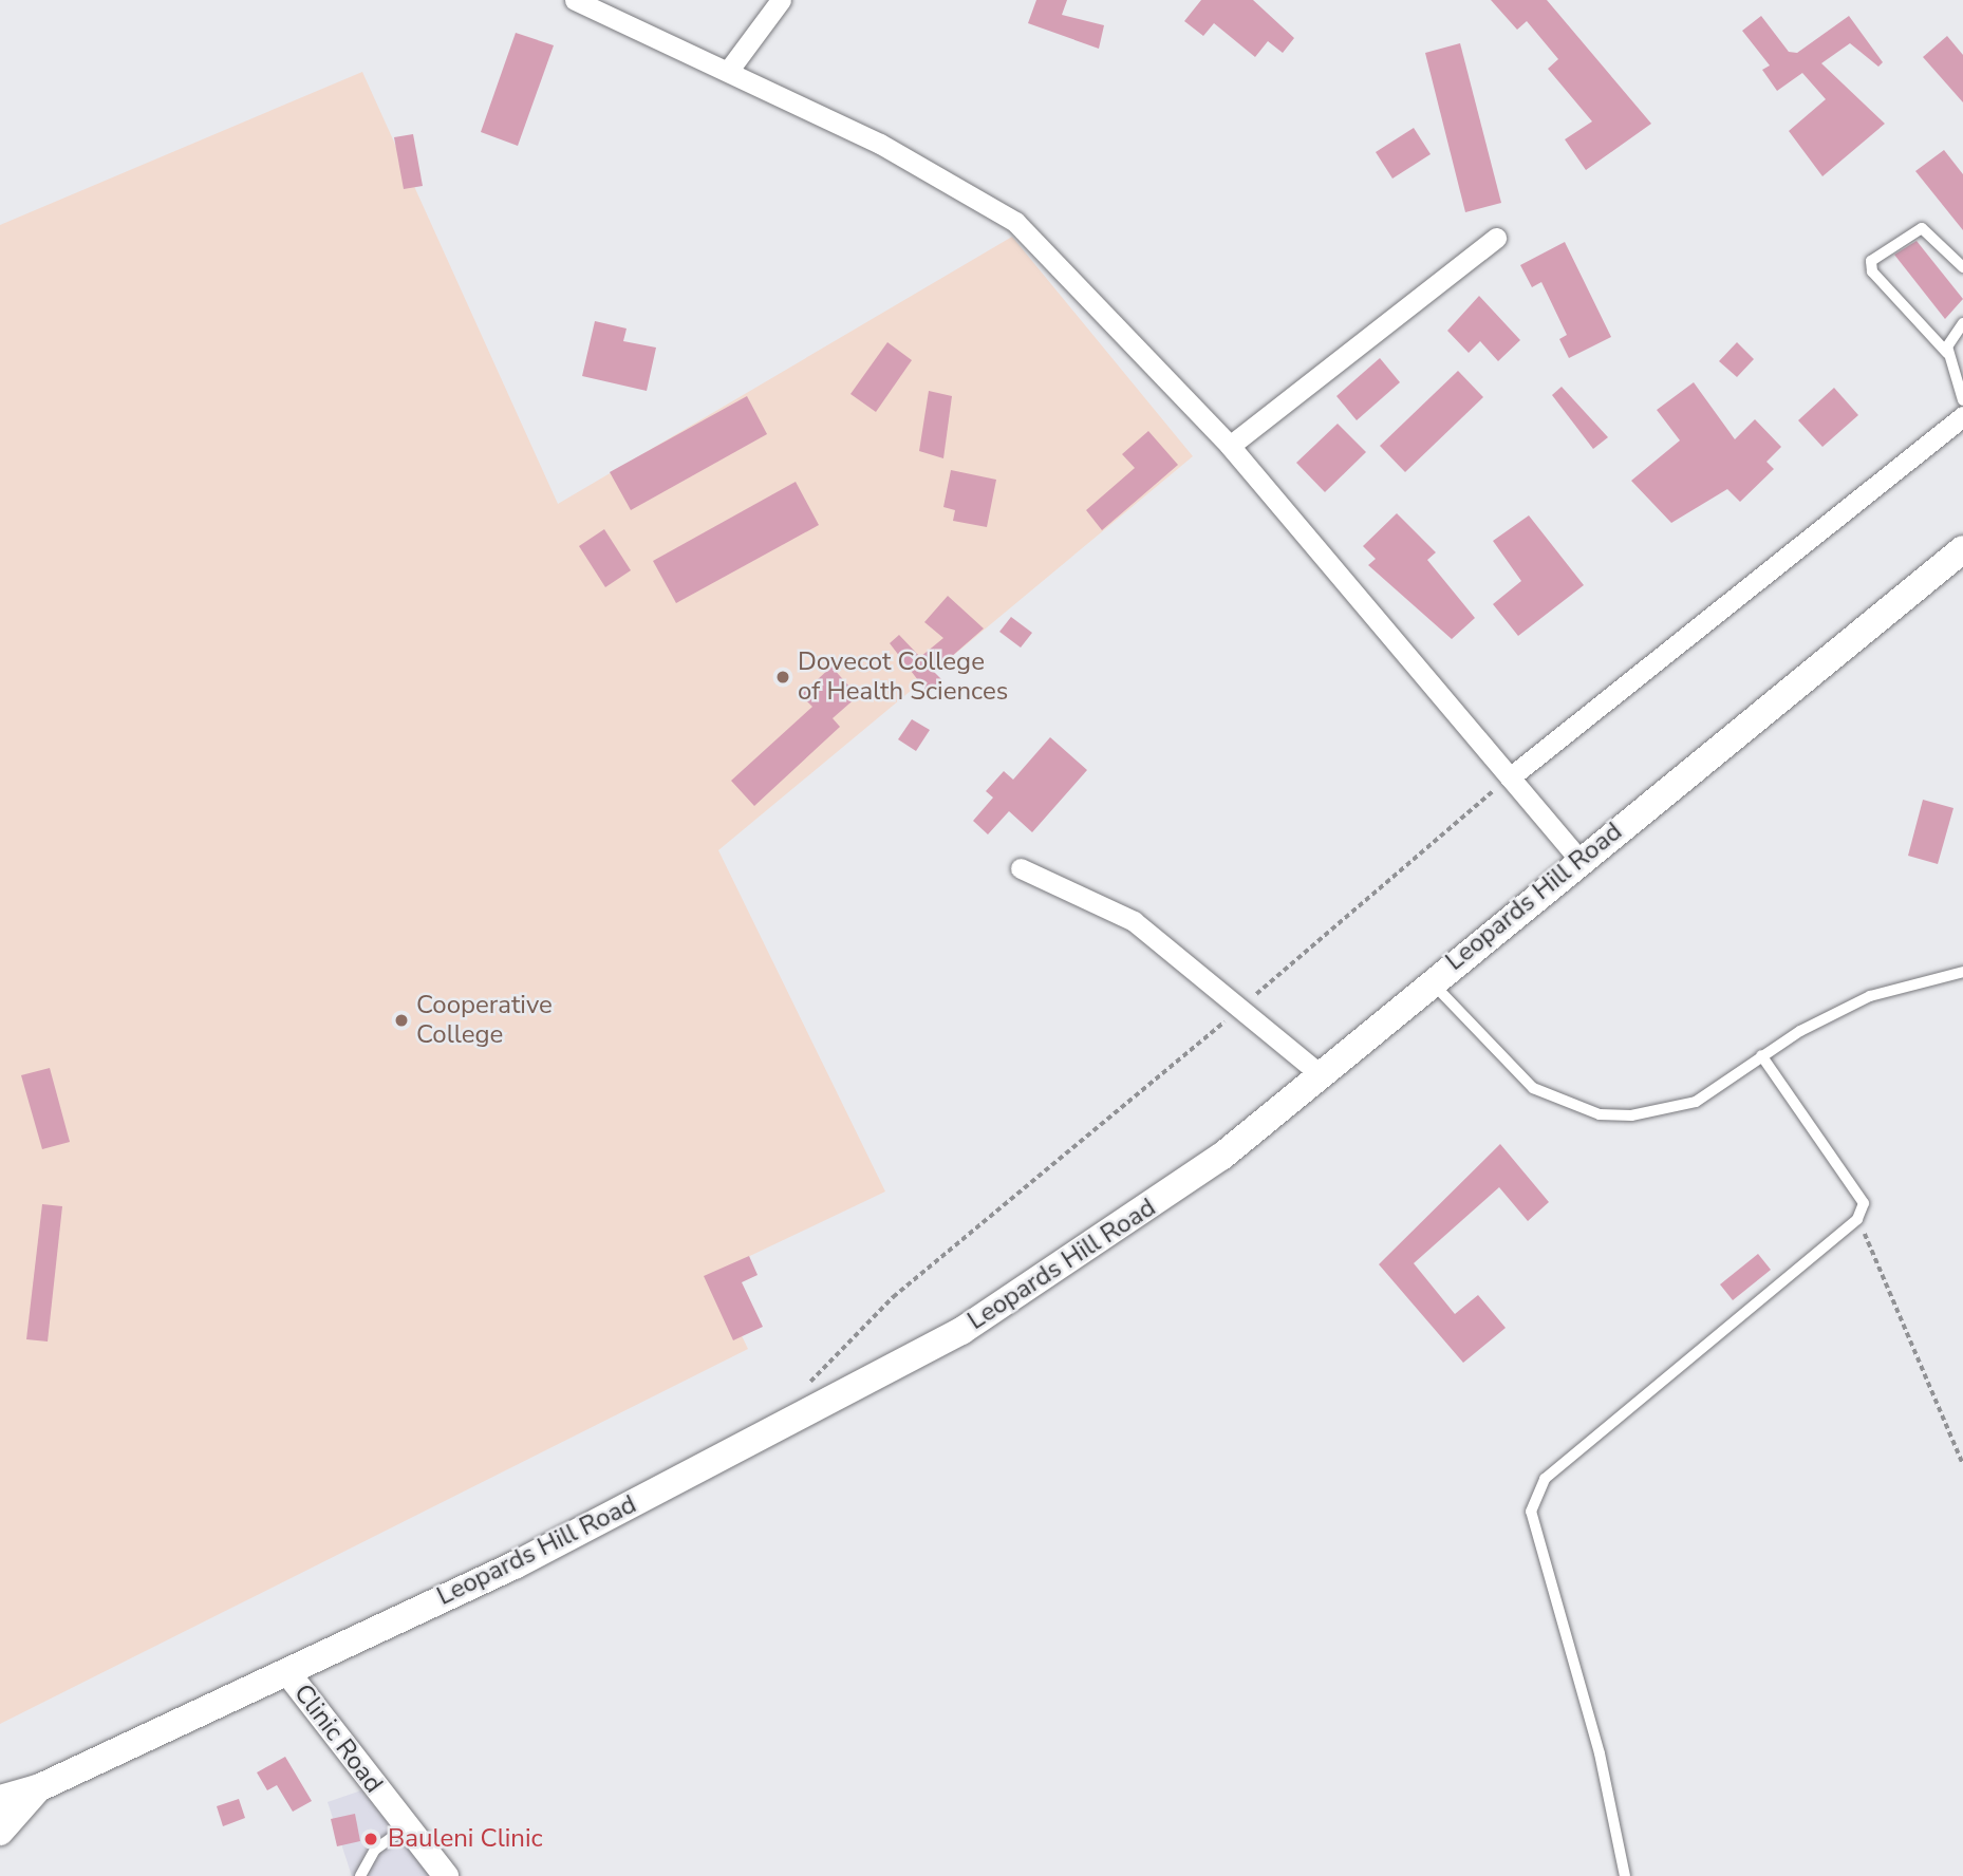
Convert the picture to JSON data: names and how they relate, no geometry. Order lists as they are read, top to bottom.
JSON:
{
  "streets": {
    "main road": ["Leopards Hill Road"],
    "street": ["Clinic Road"]
  },
  "crossings": [
    ["Leopards Hill Road", "Clinic Road"]
  ],
  "places": ["Dovecot College of Health Sciences", "Cooperative College", "Bauleni Clinic"]
}
